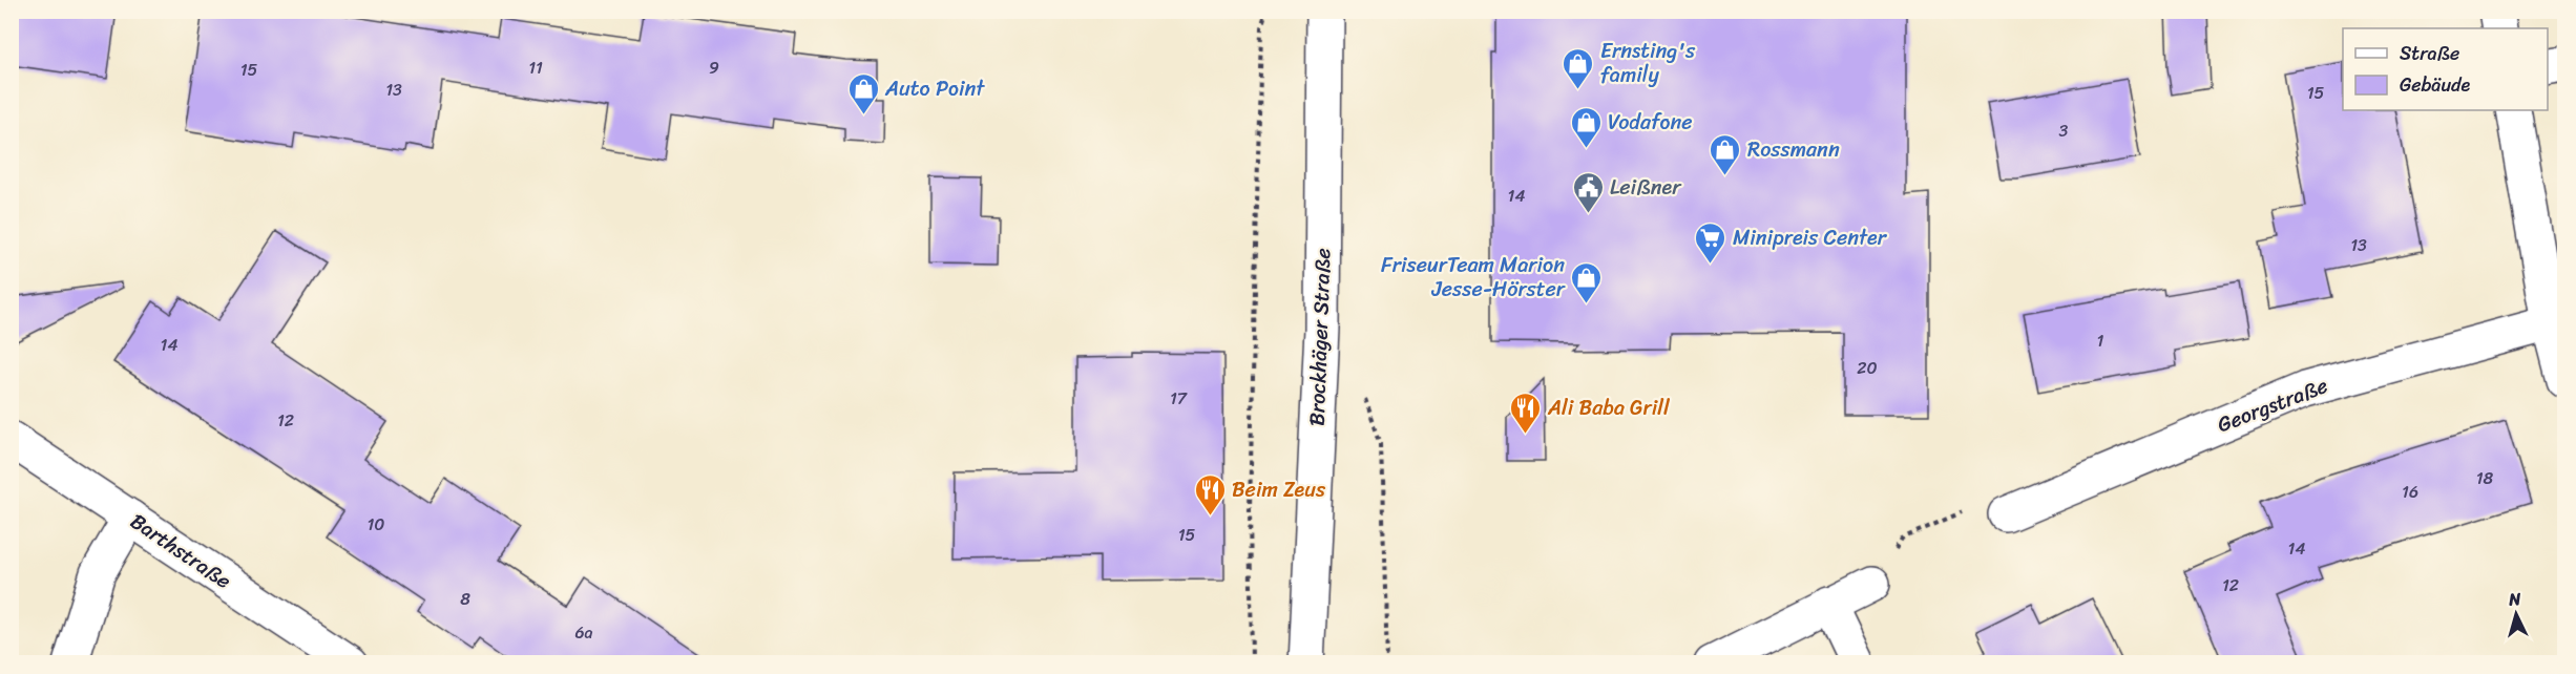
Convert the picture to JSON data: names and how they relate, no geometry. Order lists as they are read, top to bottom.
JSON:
{
  "streets": {
    "street": ["Brockhäger Straße", "Georgstraße", "Barthstraße"]
  },
  "places": {
    "shop": [
      "Ernsting's family",
      "Auto Point",
      "Vodafone",
      "Rossmann",
      "FriseurTeam Marion Jesse-Hörster"
    ],
    "public building": ["Leißner"],
    "supermarket": ["Minipreis Center"],
    "restaurant": ["Ali Baba Grill", "Beim Zeus"]
  },
  "house_numbers": [
    "11",
    "9",
    "15",
    "13",
    "15",
    "3",
    "14",
    "13",
    "1",
    "14",
    "20",
    "17",
    "12",
    "18",
    "16",
    "10",
    "15",
    "14",
    "12",
    "8",
    "6a"
  ],
  "legend": ["Straße", "Gebäude"],
  "north": "top"
}
